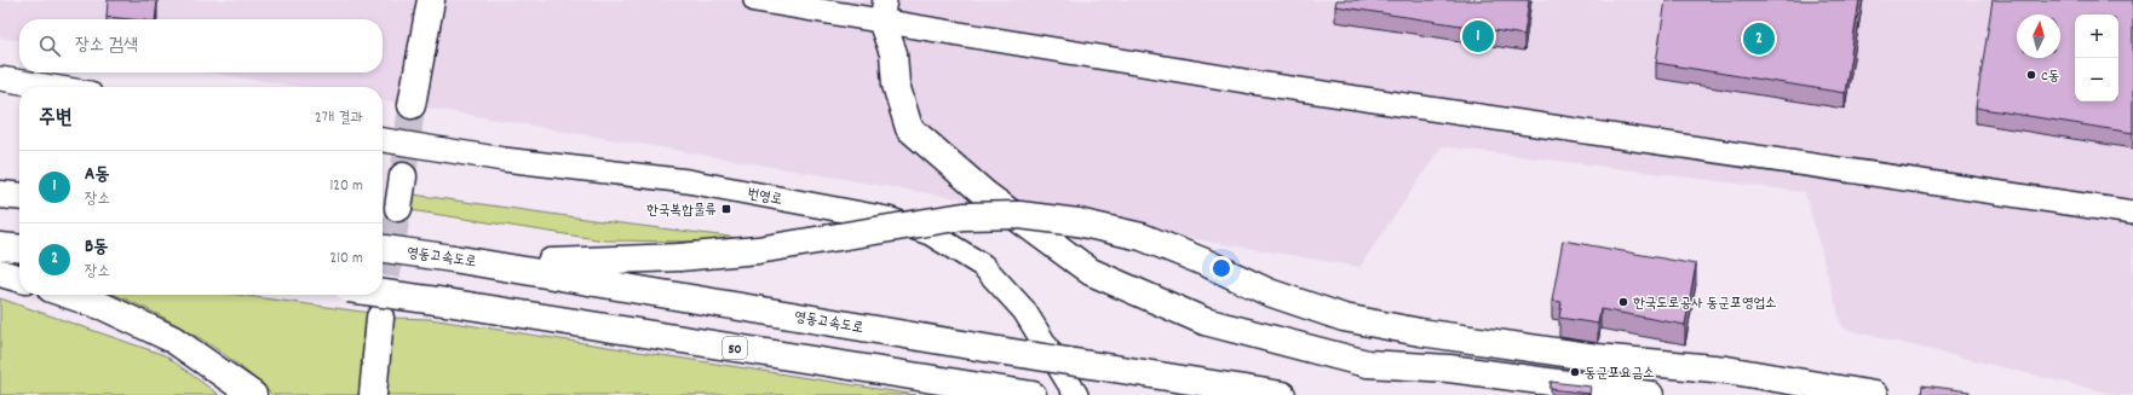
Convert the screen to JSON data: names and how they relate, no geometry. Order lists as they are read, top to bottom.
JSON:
{
  "streets": {
    "highway": ["영동고속도로", "50"],
    "street": ["번영로"]
  },
  "places": {
    "other": ["C동", "한국도로공사 동군포영업소", "동군포요금소"],
    "transit": ["한국복합물류"]
  },
  "north": "top",
  "page": {
    "map_buttons": ["+", "−"],
    "pins": ["1", "2"],
    "search": "장소 검색",
    "heading": ["주변", "2개 결과"],
    "list": [
      {
        "mark": "1",
        "name": "A동",
        "note": "장소",
        "value": "120 m"
      },
      {
        "mark": "2",
        "name": "B동",
        "note": "장소",
        "value": "210 m"
      }
    ]
  }
}
